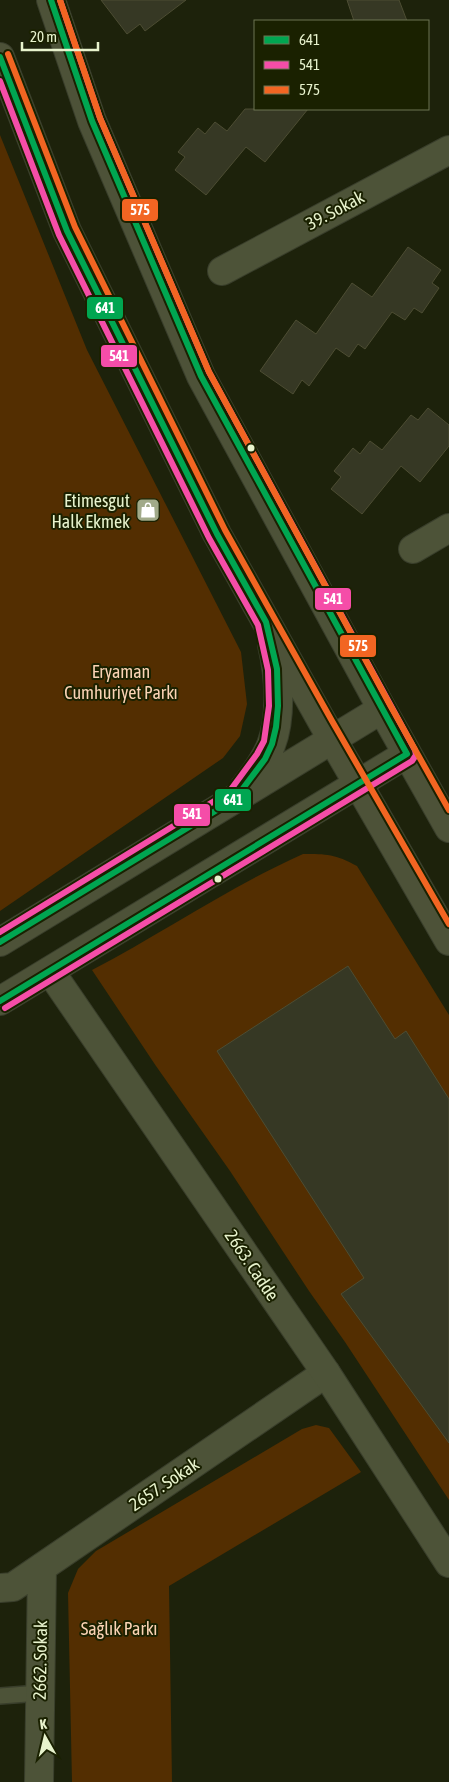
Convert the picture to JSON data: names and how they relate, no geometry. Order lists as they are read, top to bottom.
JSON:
{
  "streets": {
    "street": [
      "39. Sokak",
      "2663. Cadde",
      "2657. Sokak",
      "2662. Sokak"
    ]
  },
  "crossings": [
    ["2663. Cadde", "2657. Sokak"],
    ["2657. Sokak", "2662. Sokak"]
  ],
  "parks": ["Eryaman Cumhuriyet Parkı", "Sağlık Parkı"],
  "places": {
    "shop": ["Etimesgut Halk Ekmek"]
  },
  "lines": ["transit line 641", "transit line 541", "transit line 575"],
  "legend": ["641", "541", "575"],
  "scale_bar": "20 m",
  "north": "top"
}
